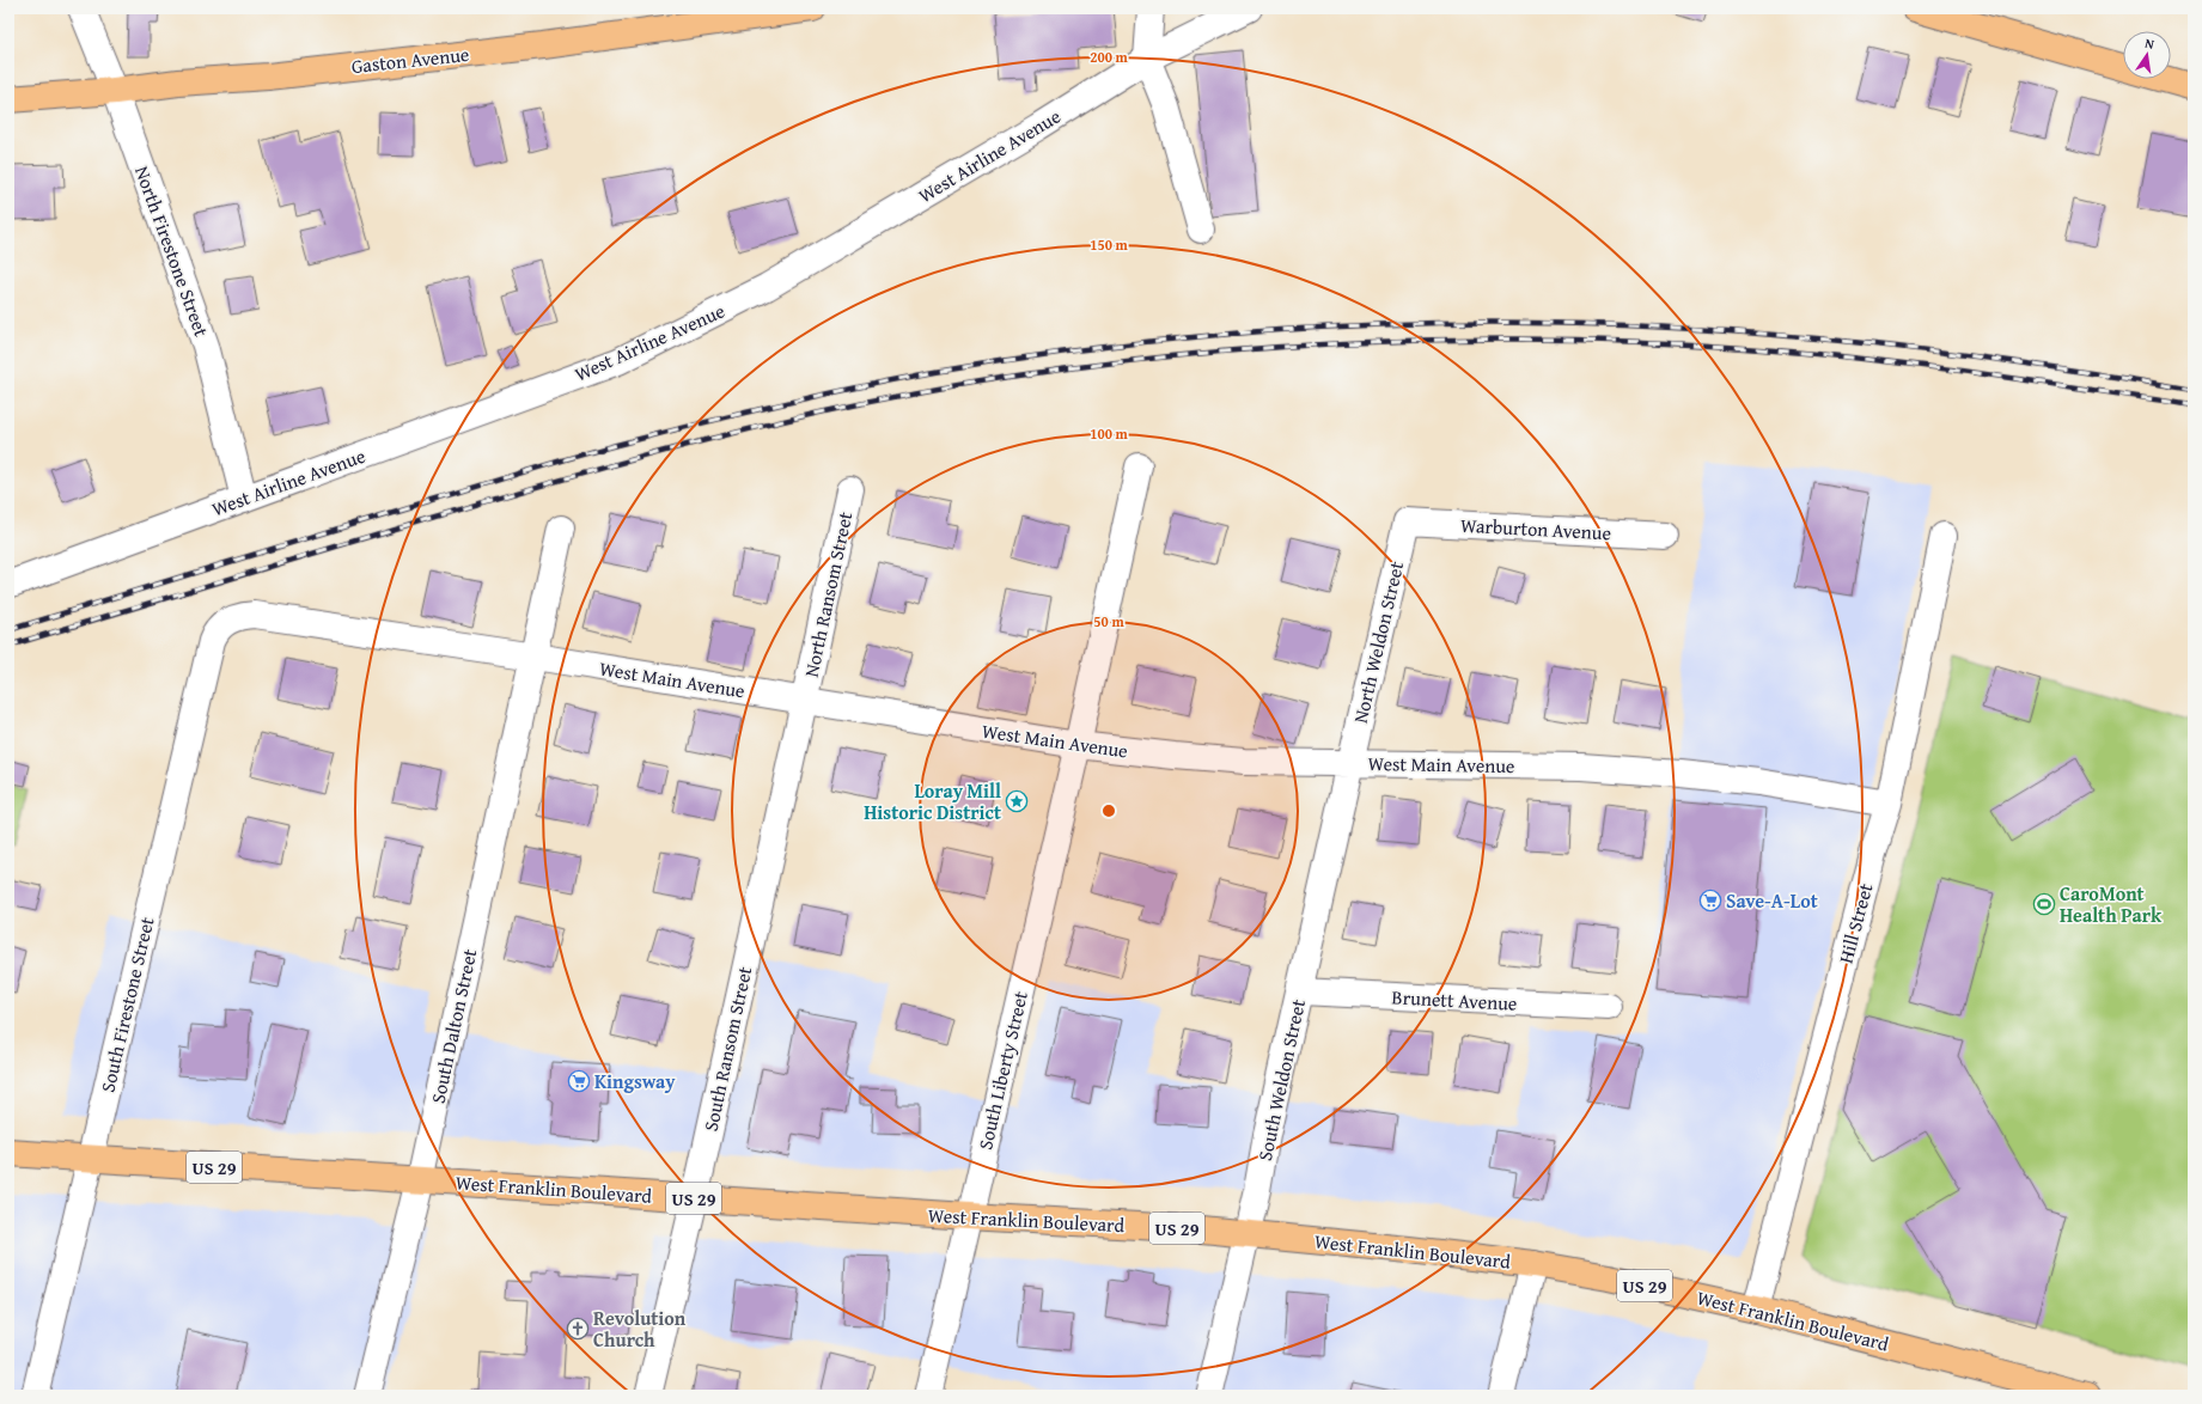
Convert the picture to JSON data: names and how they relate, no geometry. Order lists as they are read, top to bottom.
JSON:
{
  "streets": {
    "main road": ["Gaston Avenue", "US 29", "West Franklin Boulevard"],
    "street": [
      "West Airline Avenue",
      "North Firestone Street",
      "Warburton Avenue",
      "North Ransom Street",
      "North Weldon Street",
      "West Main Avenue",
      "Hill Street",
      "Brunett Avenue",
      "South Firestone Street",
      "South Dalton Street",
      "South Ransom Street",
      "South Liberty Street",
      "South Weldon Street"
    ]
  },
  "crossings": [
    ["Gaston Avenue", "North Firestone Street"],
    ["West Airline Avenue", "North Firestone Street"],
    ["Warburton Avenue", "North Weldon Street"],
    ["North Ransom Street", "West Main Avenue"],
    ["North Ransom Street", "South Ransom Street"],
    ["North Weldon Street", "West Main Avenue"],
    ["North Weldon Street", "South Weldon Street"],
    ["West Main Avenue", "Hill Street"],
    ["West Main Avenue", "South Firestone Street"],
    ["West Main Avenue", "South Dalton Street"],
    ["West Main Avenue", "South Ransom Street"],
    ["West Main Avenue", "South Liberty Street"],
    ["West Main Avenue", "South Weldon Street"],
    ["Hill Street", "West Franklin Boulevard"],
    ["Brunett Avenue", "South Weldon Street"],
    ["South Firestone Street", "West Franklin Boulevard"],
    ["South Dalton Street", "West Franklin Boulevard"],
    ["South Ransom Street", "West Franklin Boulevard"],
    ["South Liberty Street", "West Franklin Boulevard"],
    ["South Weldon Street", "West Franklin Boulevard"]
  ],
  "places": {
    "place": ["Loray Mill Historic District"],
    "supermarket": ["Save-A-Lot", "Kingsway"],
    "sports": ["CaroMont Health Park"],
    "church": ["Revolution Church"]
  },
  "north": "top",
  "rings": [
    "200 m",
    "150 m",
    "100 m",
    "50 m"
  ]
}
